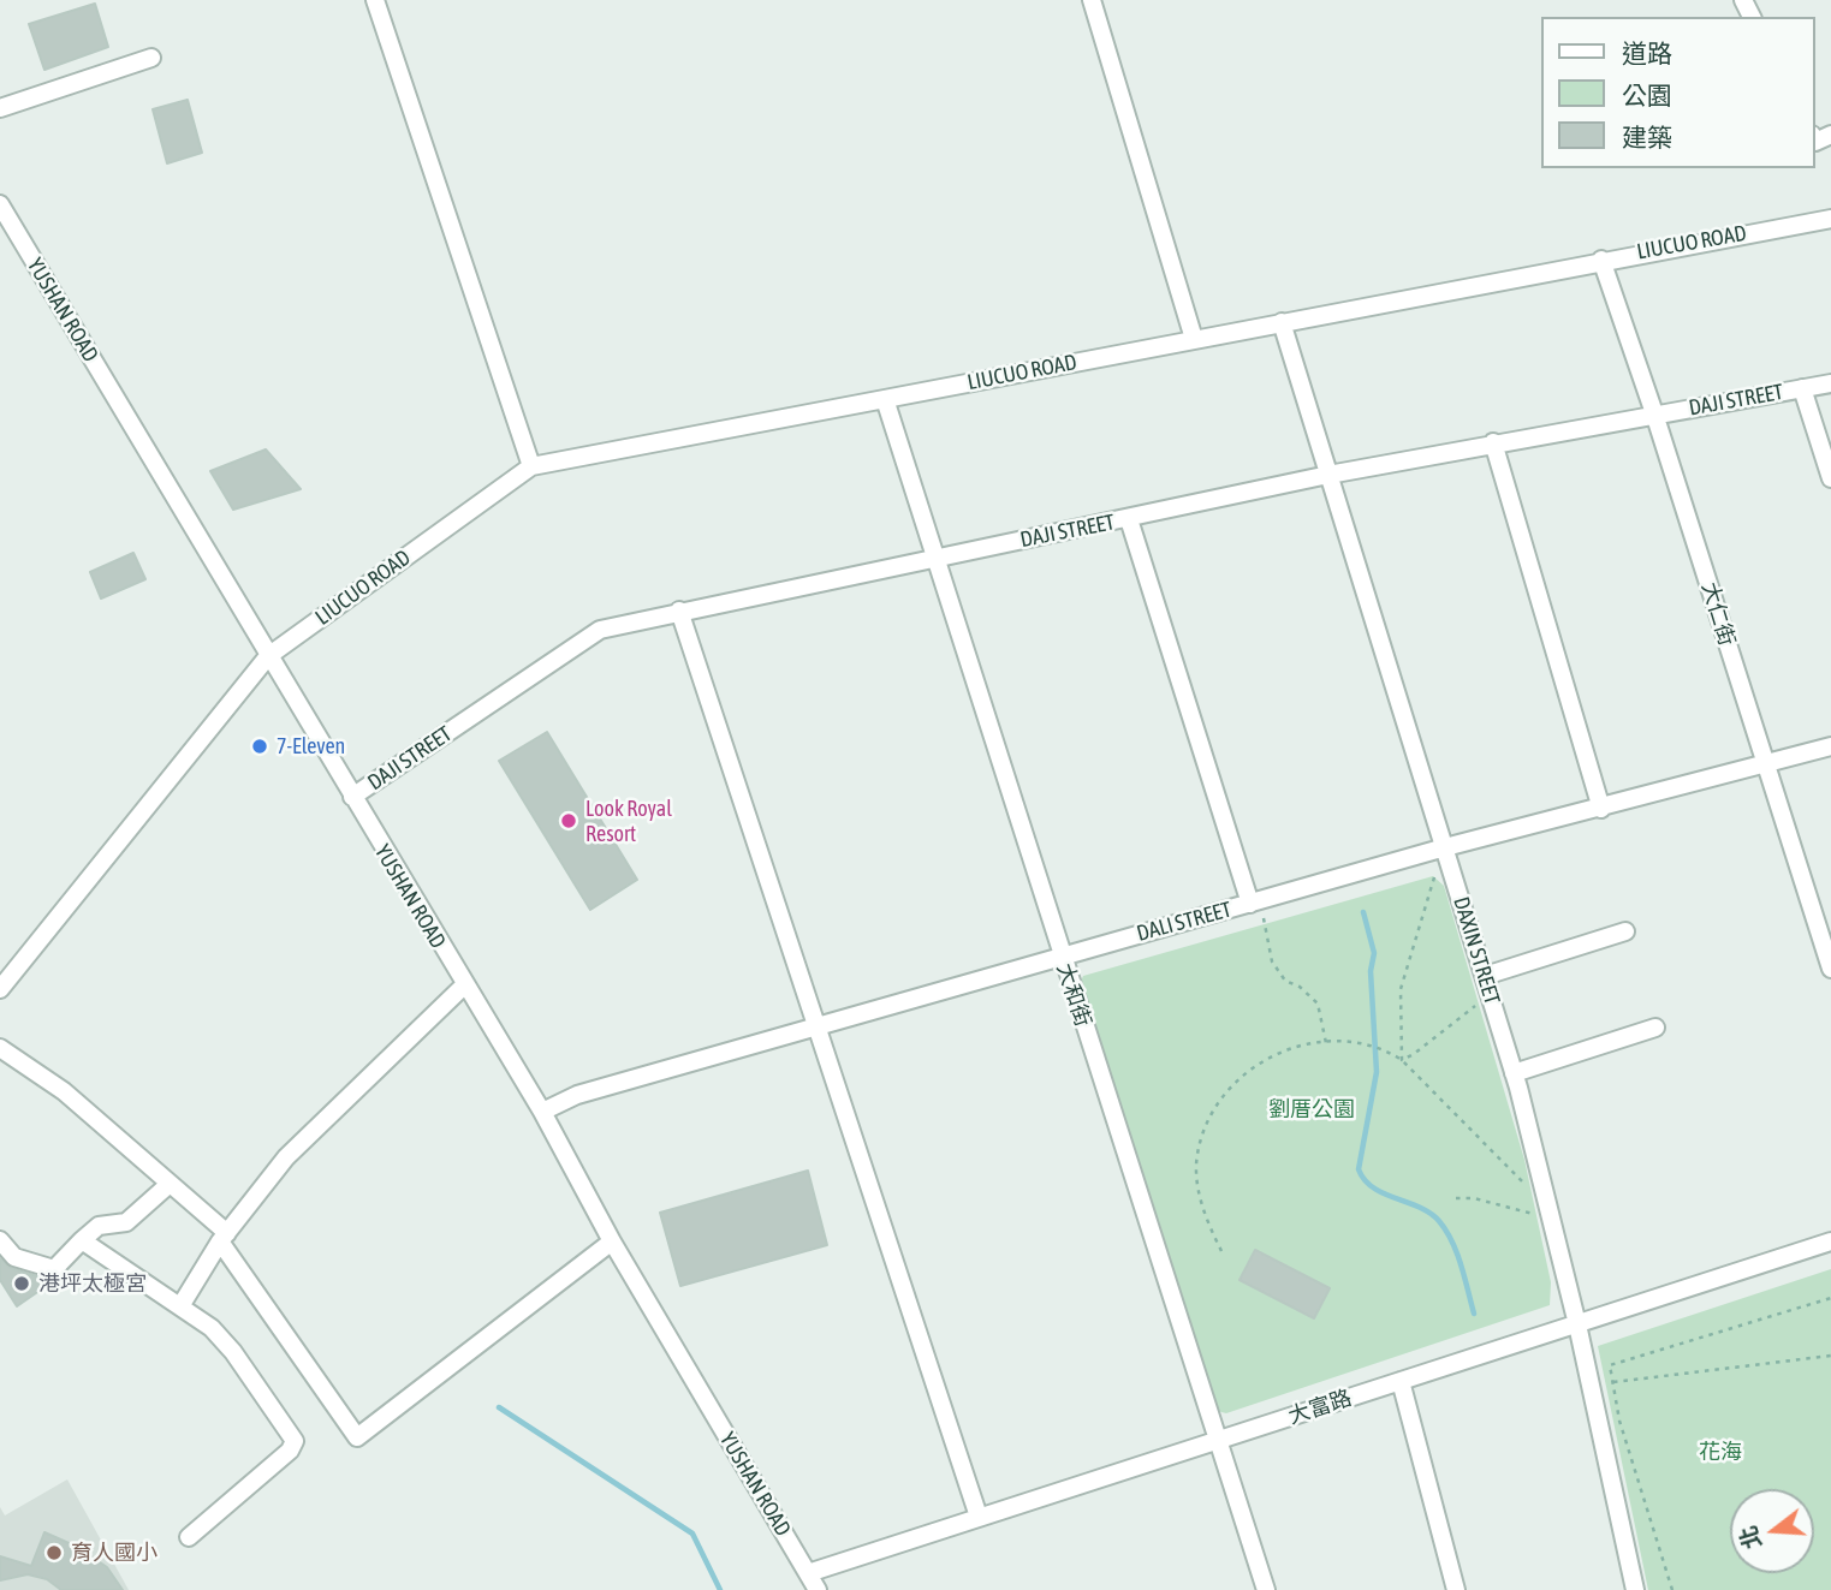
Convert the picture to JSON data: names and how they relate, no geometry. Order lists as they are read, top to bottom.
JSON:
{
  "streets": {
    "street": [
      "LIUCUO ROAD",
      "YUSHAN ROAD",
      "DAJI STREET",
      "大仁街",
      "DALI STREET",
      "DAXIN STREET",
      "大和街",
      "大富路"
    ]
  },
  "crossings": [
    ["LIUCUO ROAD", "YUSHAN ROAD"],
    ["LIUCUO ROAD", "大仁街"],
    ["LIUCUO ROAD", "DAXIN STREET"],
    ["LIUCUO ROAD", "大和街"],
    ["YUSHAN ROAD", "DAJI STREET"],
    ["YUSHAN ROAD", "DALI STREET"],
    ["YUSHAN ROAD", "大富路"],
    ["DAJI STREET", "大仁街"],
    ["DAJI STREET", "DAXIN STREET"],
    ["DAJI STREET", "大和街"],
    ["大仁街", "DALI STREET"],
    ["DALI STREET", "DAXIN STREET"],
    ["DALI STREET", "大和街"],
    ["DAXIN STREET", "大富路"],
    ["大和街", "大富路"]
  ],
  "parks": ["劉厝公園", "花海"],
  "places": [
    "7-Eleven",
    "Look Royal Resort",
    "港坪太極宮",
    "育人國小"
  ],
  "legend": ["道路", "公園", "建築"],
  "north": "left"
}
